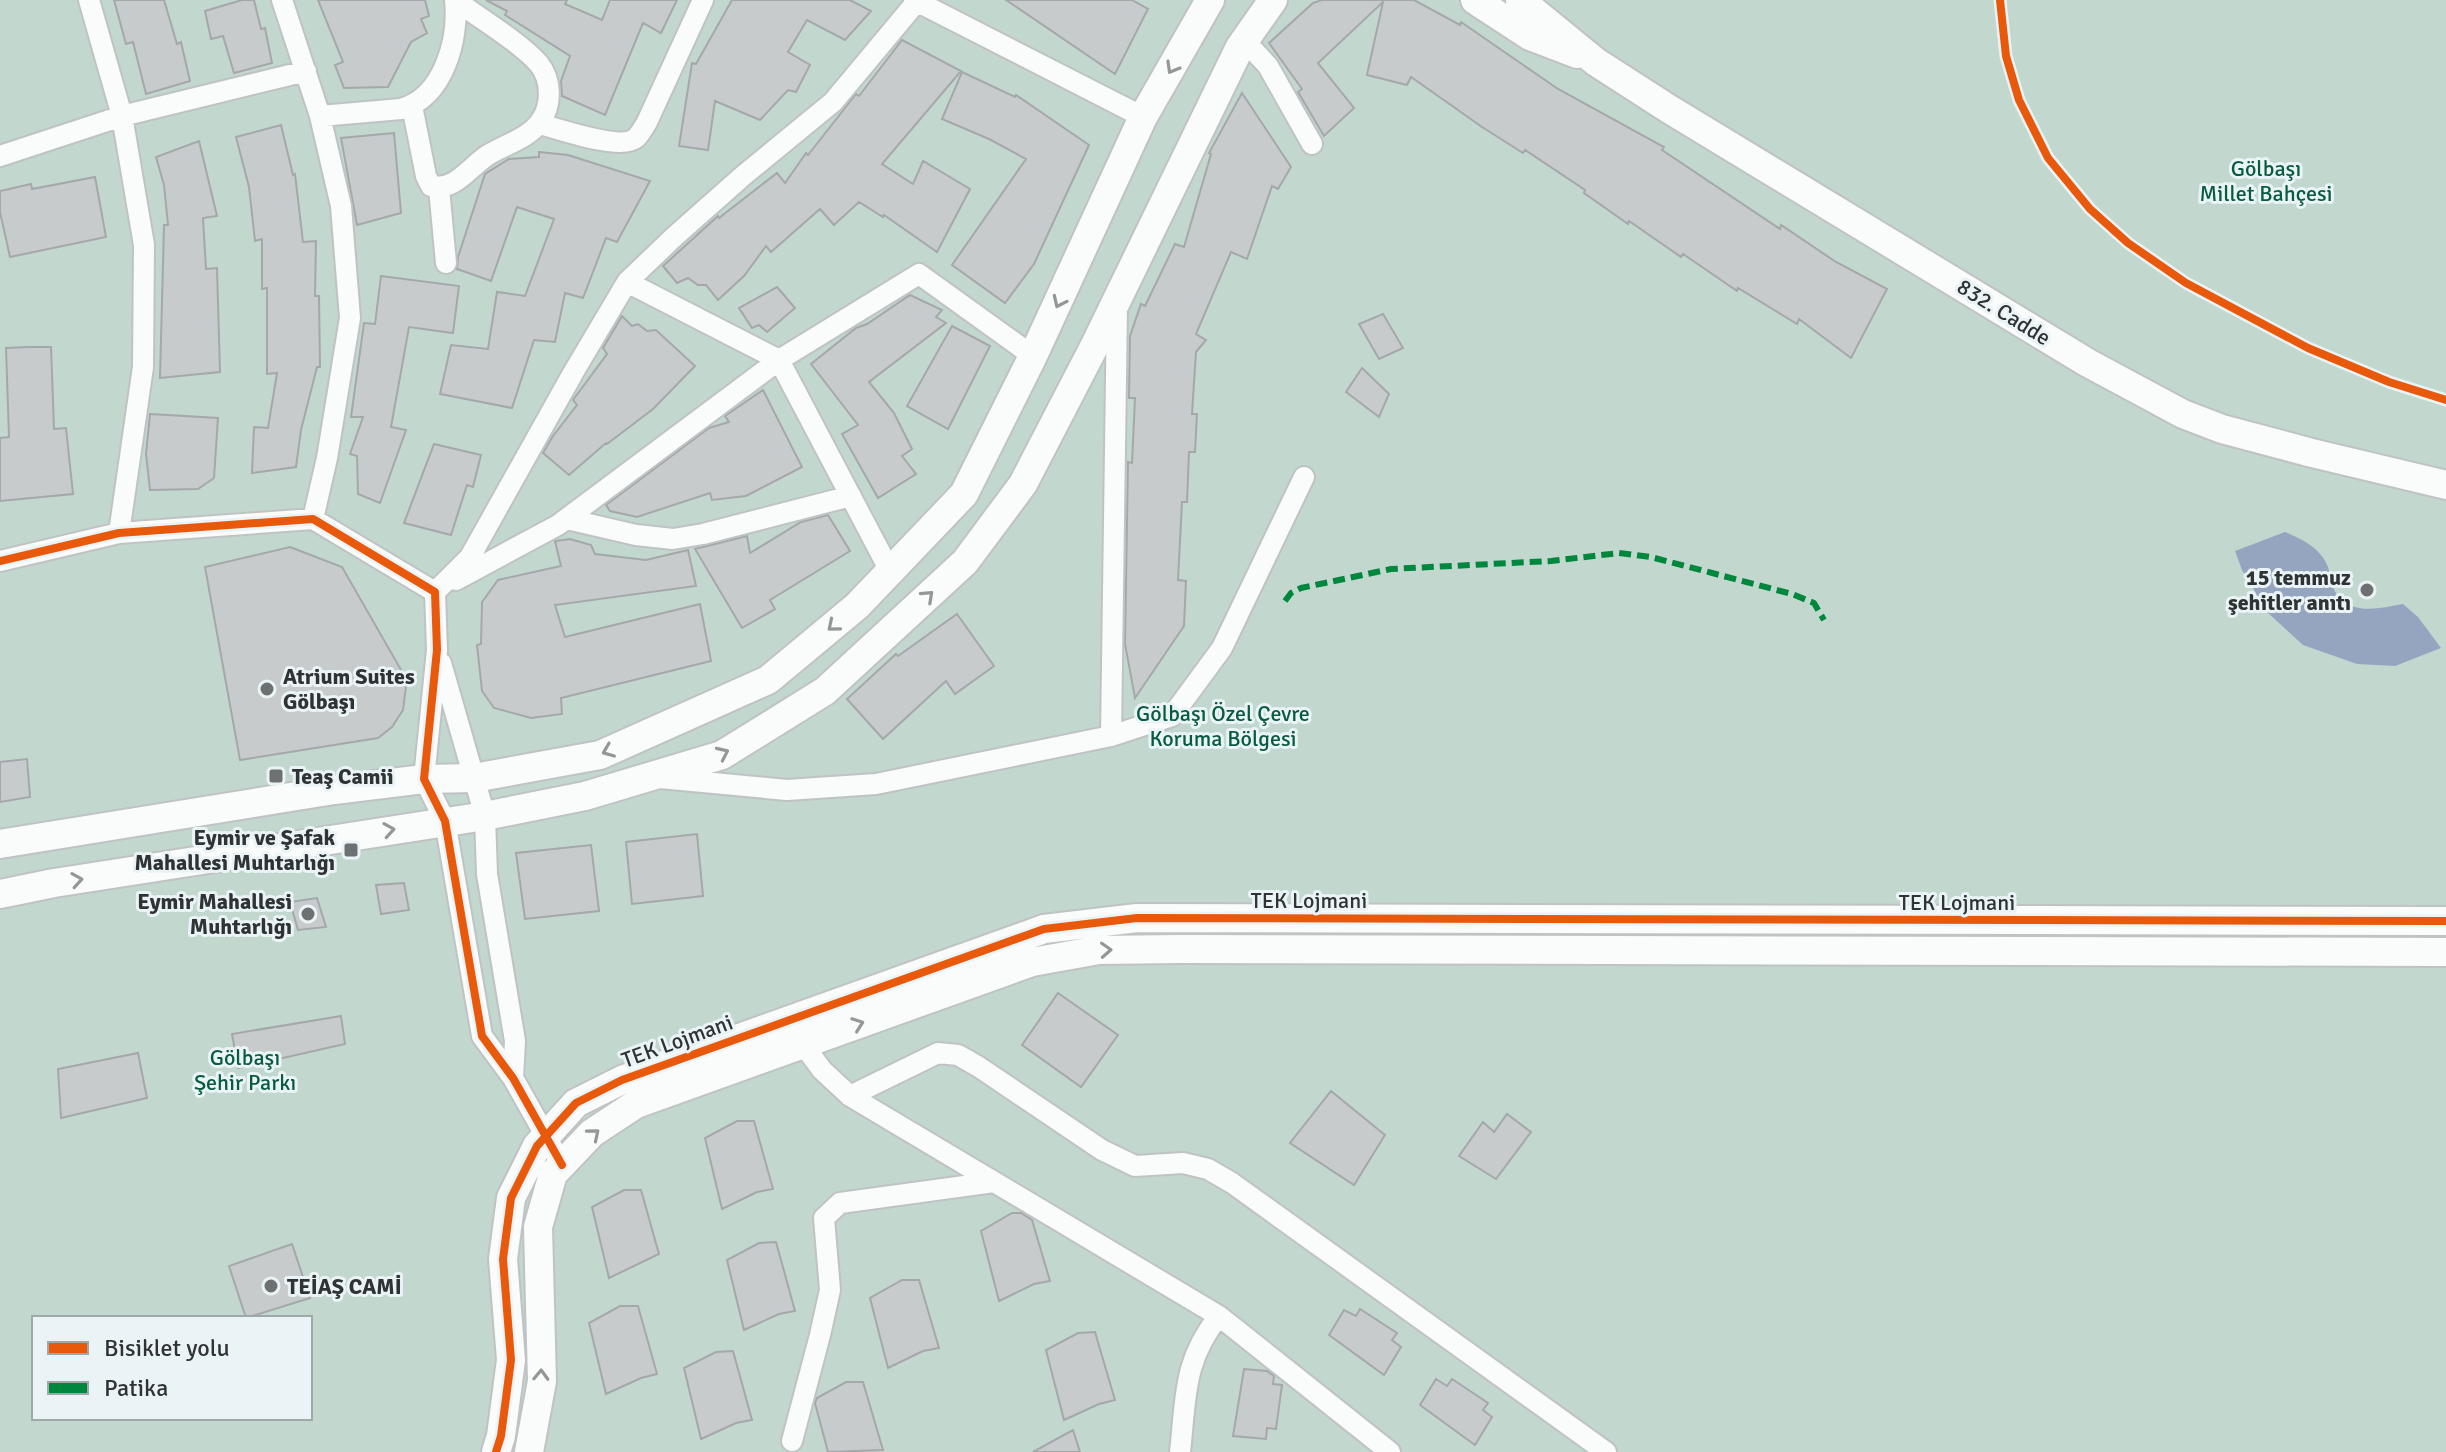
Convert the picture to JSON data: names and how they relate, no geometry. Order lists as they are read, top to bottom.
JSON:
{
  "streets": {
    "street": ["832. Cadde", "TEK Lojmani"]
  },
  "parks": ["Gölbaşı Millet Bahçesi", "Gölbaşı Özel Çevre Koruma Bölgesi", "Gölbaşı Şehir Parkı"],
  "places": {
    "other": [
      "15 temmuz şehitler anıtı",
      "Atrium Suites Gölbaşı",
      "Eymir Mahallesi Muhtarlığı",
      "TEİAŞ CAMİ"
    ],
    "transit": ["Teaş Camii", "Eymir ve Şafak Mahallesi Muhtarlığı"]
  },
  "legend": ["Bisiklet yolu", "Patika"]
}
